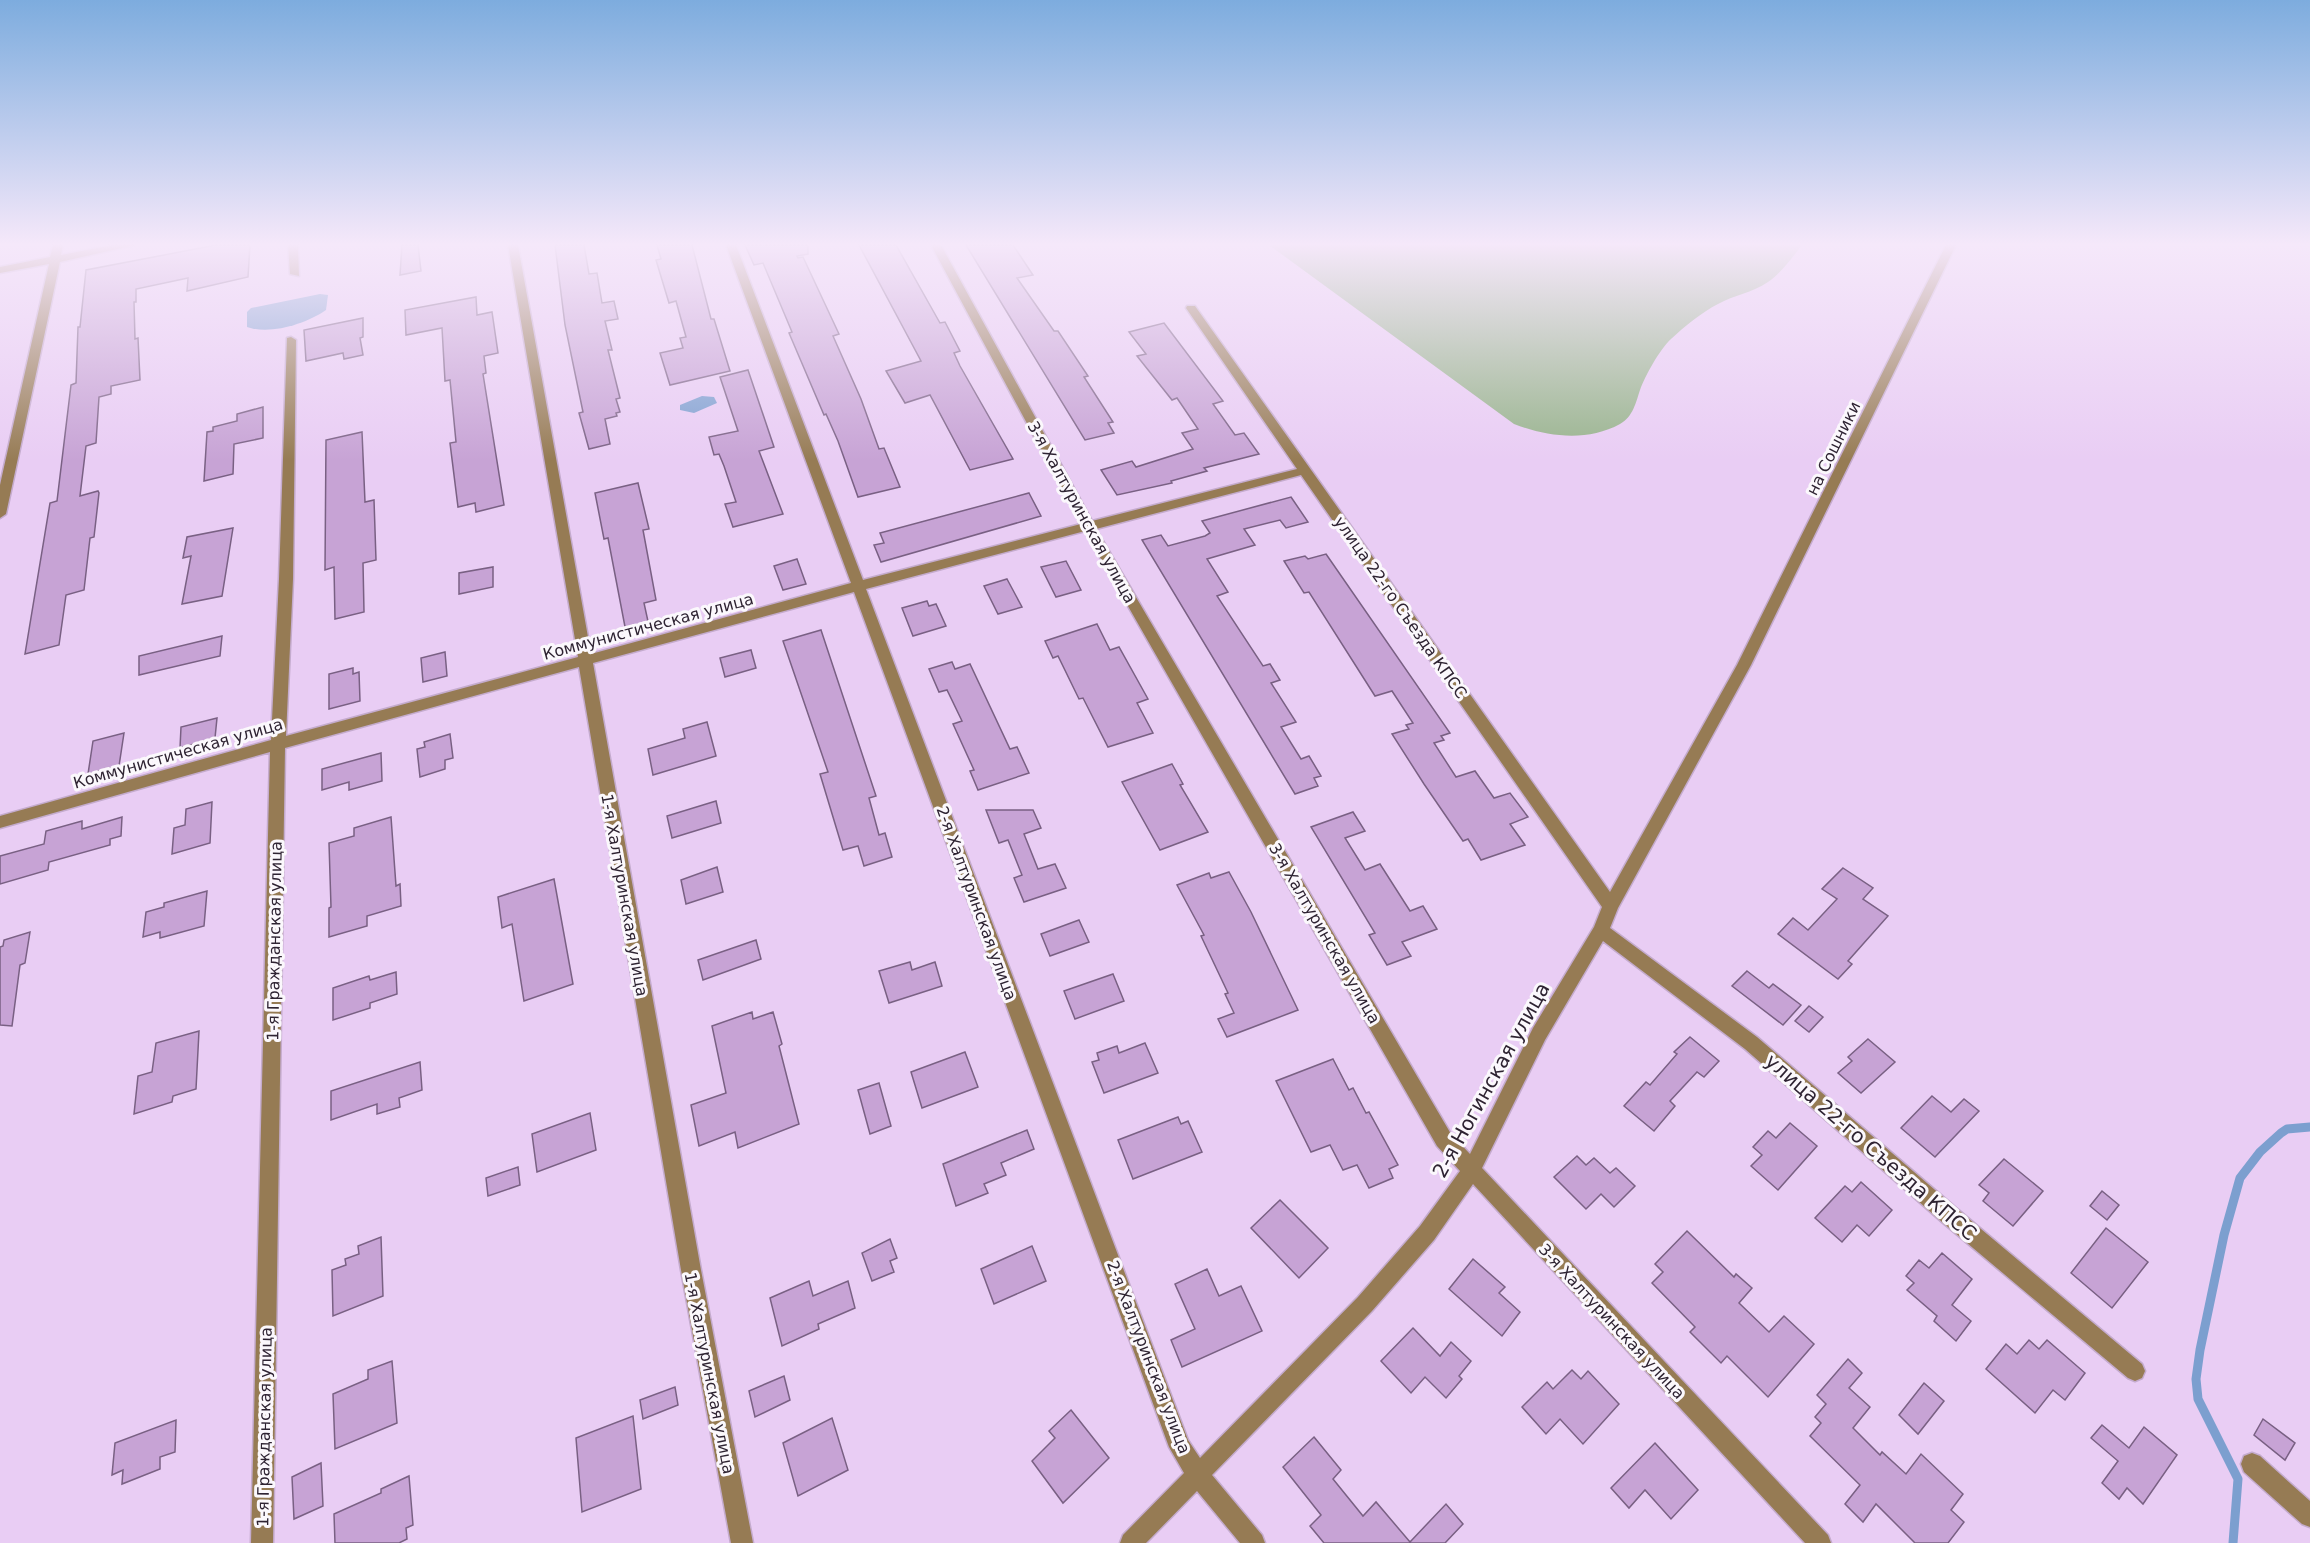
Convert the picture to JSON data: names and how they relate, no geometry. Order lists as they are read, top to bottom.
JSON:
{
  "streets": {
    "street": [
      "на Сошники",
      "3-я Халтуринская улица",
      "улица 22-го Съезда КПСС",
      "Коммунистическая улица",
      "1-я Халтуринская улица",
      "2-я Халтуринская улица",
      "1-я Гражданская улица",
      "2-я Ногинская улица"
    ]
  },
  "crossings": [
    ["на Сошники", "2-я Ногинская улица"],
    ["3-я Халтуринская улица", "Коммунистическая улица"],
    ["3-я Халтуринская улица", "2-я Ногинская улица"],
    ["улица 22-го Съезда КПСС", "Коммунистическая улица"],
    ["улица 22-го Съезда КПСС", "2-я Ногинская улица"],
    ["Коммунистическая улица", "1-я Халтуринская улица"],
    ["Коммунистическая улица", "2-я Халтуринская улица"],
    ["Коммунистическая улица", "1-я Гражданская улица"],
    ["2-я Халтуринская улица", "2-я Ногинская улица"]
  ]
}
